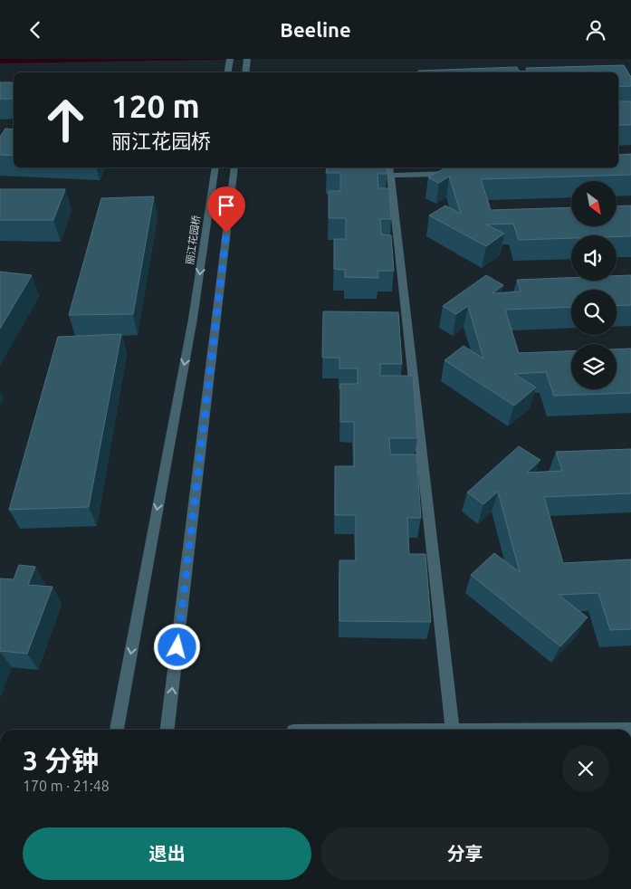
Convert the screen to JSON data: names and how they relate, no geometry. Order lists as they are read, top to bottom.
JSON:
{
  "streets": {
    "street": ["丽江花园桥"]
  },
  "north": "bottom right",
  "page": {
    "header": "Beeline",
    "turn": ["120 m", "丽江花园桥"],
    "heading": ["3 分钟", "170 m · 21:48"],
    "buttons": ["退出", "分享"]
  }
}
